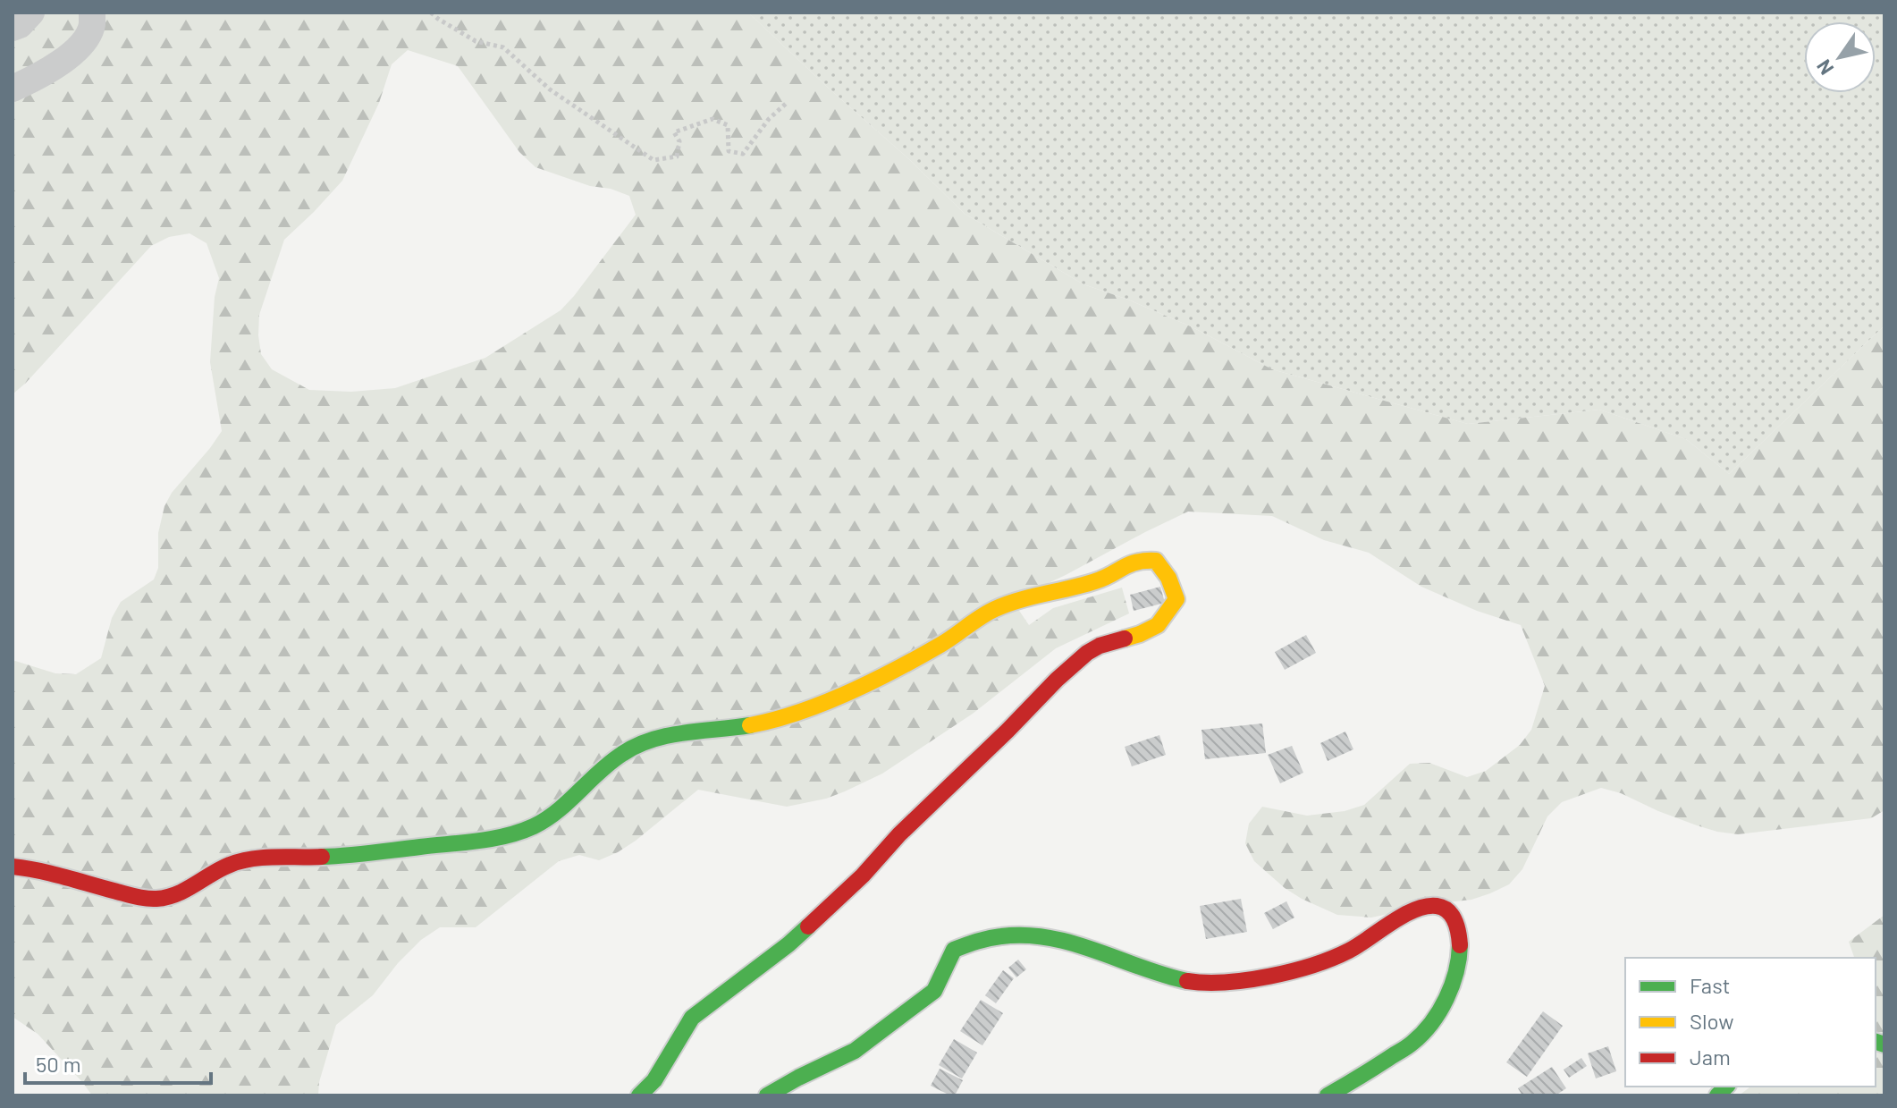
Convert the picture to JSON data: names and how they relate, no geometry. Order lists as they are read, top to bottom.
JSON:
{
  "legend": ["Fast", "Slow", "Jam"],
  "scale_bar": "50 m",
  "north": "bottom left"
}
